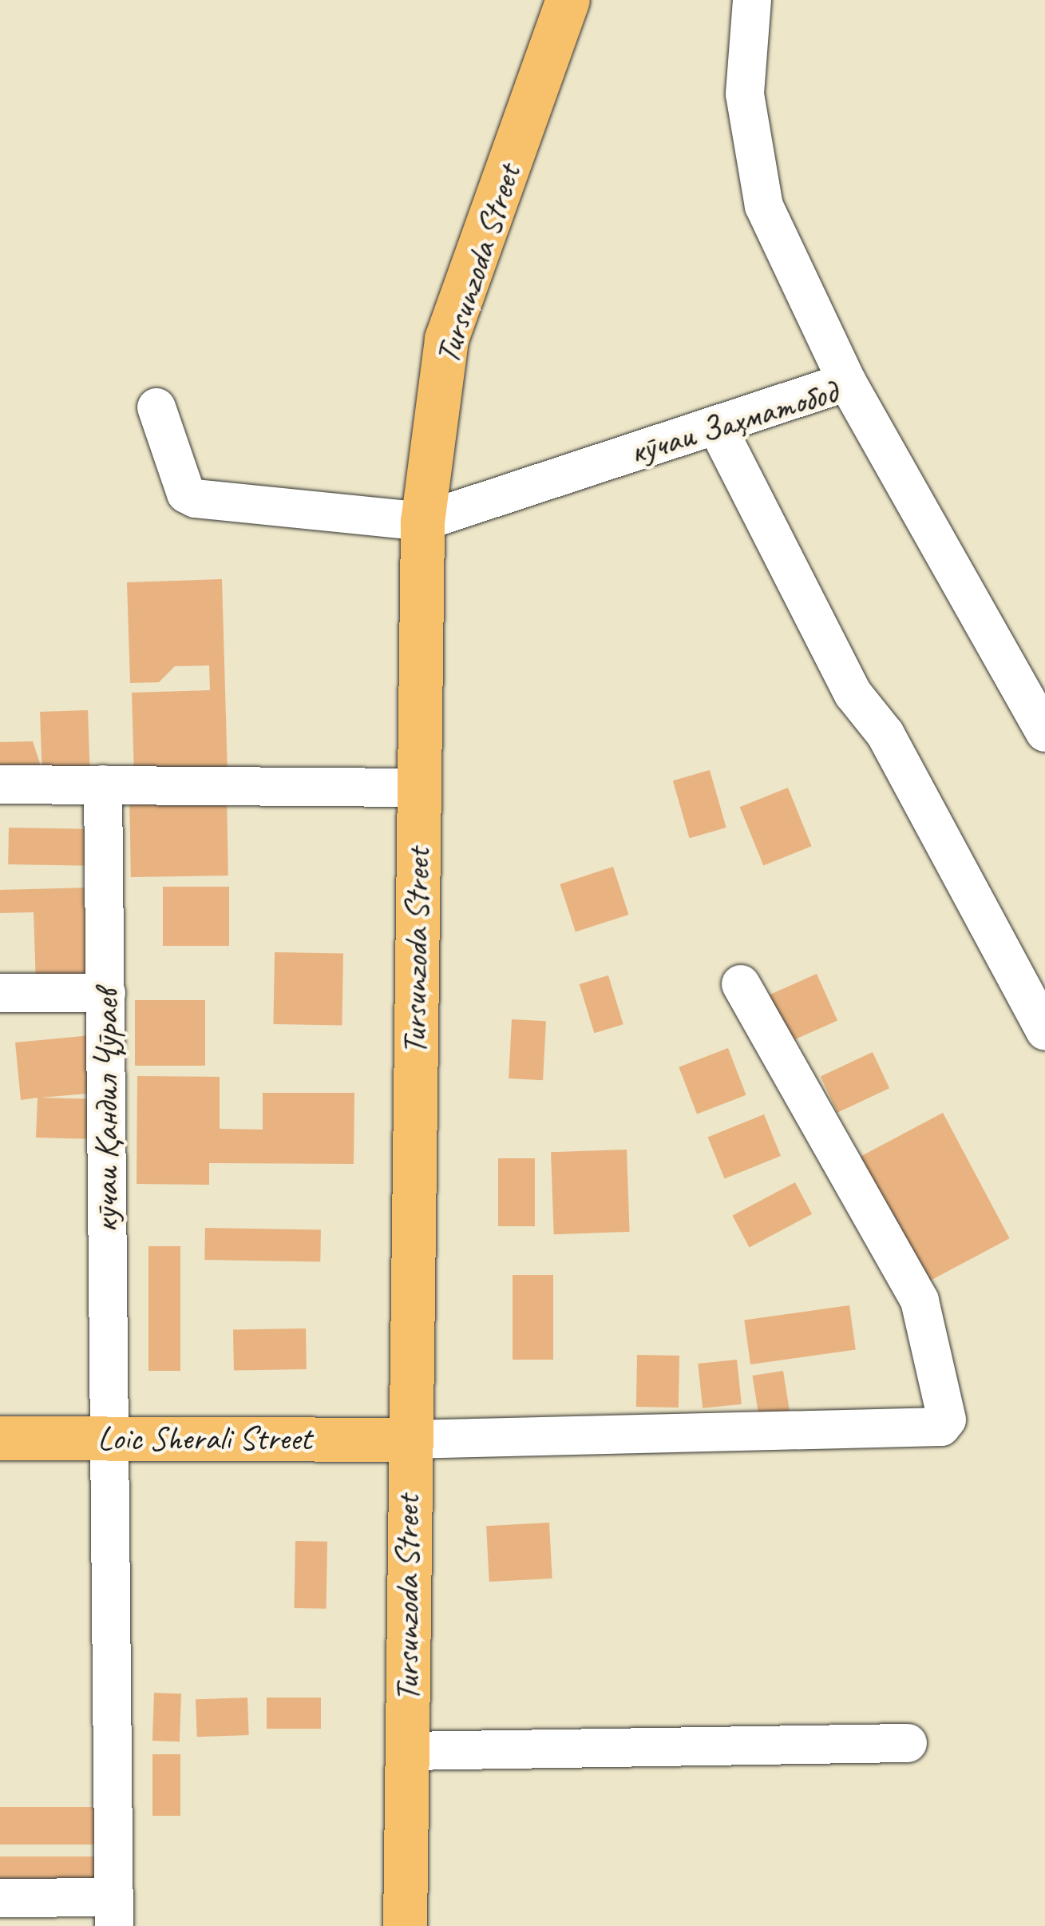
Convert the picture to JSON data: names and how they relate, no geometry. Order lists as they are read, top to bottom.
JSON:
{
  "streets": {
    "main road": ["Tursunzoda Street", "Loic Sherali Street"],
    "street": ["кӯчаи Заҳматобод", "кӯчаи Қандил Ҷӯраев"]
  },
  "crossings": [
    ["Tursunzoda Street", "кӯчаи Заҳматобод"],
    ["Tursunzoda Street", "Loic Sherali Street"],
    ["кӯчаи Қандил Ҷӯраев", "Loic Sherali Street"]
  ]
}
